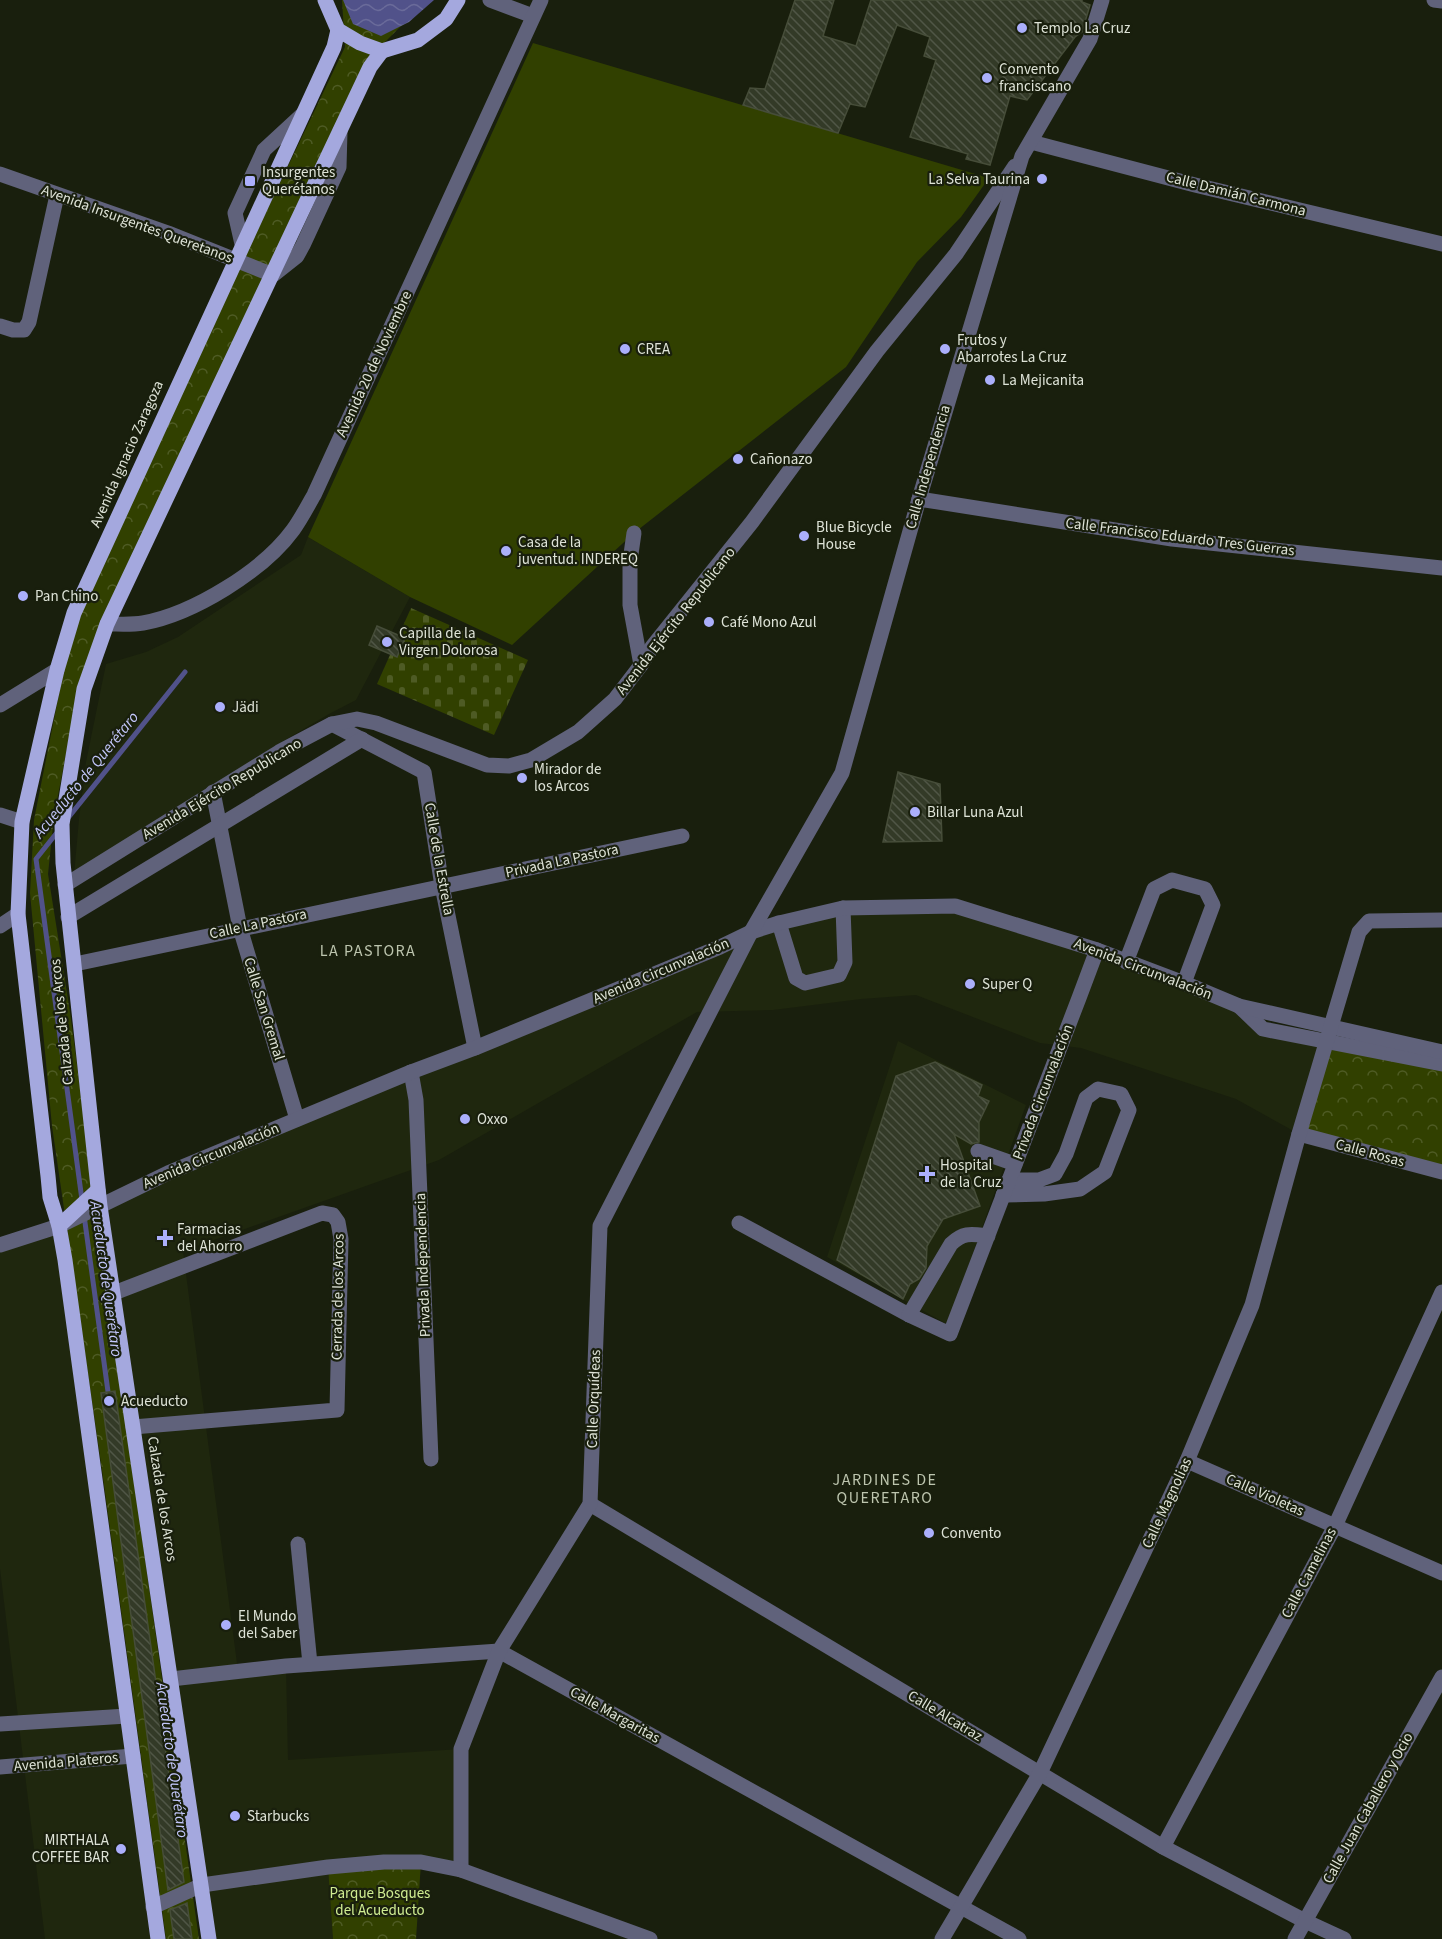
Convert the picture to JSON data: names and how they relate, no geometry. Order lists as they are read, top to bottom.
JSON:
{
  "streets": {
    "main road": ["Avenida Ignacio Zaragoza", "Calzada de los Arcos"],
    "street": [
      "Calle Damián Carmona",
      "Avenida Insurgentes Queretanos",
      "Avenida 20 de Noviembre",
      "Calle Independencia",
      "Calle Francisco Eduardo Tres Guerras",
      "Avenida Ejército Republicano",
      "Calle de la Estrella",
      "Privada La Pastora",
      "Calle La Pastora",
      "Avenida Circunvalación",
      "Calle San Gremal",
      "Privada Circunvalación",
      "Calle Rosas",
      "Privada Independencia",
      "Cerrada de los Arcos",
      "Calle Orquídeas",
      "Calle Violetas",
      "Calle Magnolias",
      "Calle Camelinas",
      "Calle Margaritas",
      "Calle Alcatraz",
      "Avenida Plateros",
      "Calle Juan Caballero y Ocio"
    ]
  },
  "crossings": [
    ["Calle Damián Carmona", "Calle Independencia"],
    ["Avenida Insurgentes Queretanos", "Avenida Ignacio Zaragoza"],
    ["Avenida Ignacio Zaragoza", "Calzada de los Arcos"],
    ["Calle Independencia", "Calle Francisco Eduardo Tres Guerras"],
    ["Calle Independencia", "Avenida Ejército Republicano"],
    ["Calle Independencia", "Avenida Circunvalación"],
    ["Calle Independencia", "Calle Orquídeas"],
    ["Avenida Ejército Republicano", "Calle de la Estrella"],
    ["Avenida Ejército Republicano", "Calle San Gremal"],
    ["Avenida Ejército Republicano", "Calzada de los Arcos"],
    ["Calle de la Estrella", "Privada La Pastora"],
    ["Calle de la Estrella", "Calle La Pastora"],
    ["Calle de la Estrella", "Avenida Circunvalación"],
    ["Privada La Pastora", "Calle La Pastora"],
    ["Calle La Pastora", "Calle San Gremal"],
    ["Calle La Pastora", "Calzada de los Arcos"],
    ["Avenida Circunvalación", "Calle San Gremal"],
    ["Avenida Circunvalación", "Calzada de los Arcos"],
    ["Avenida Circunvalación", "Privada Circunvalación"],
    ["Avenida Circunvalación", "Privada Independencia"],
    ["Avenida Circunvalación", "Calle Orquídeas"],
    ["Avenida Circunvalación", "Calle Magnolias"],
    ["Calzada de los Arcos", "Cerrada de los Arcos"],
    ["Calzada de los Arcos", "Avenida Plateros"],
    ["Calle Rosas", "Calle Magnolias"],
    ["Calle Orquídeas", "Calle Margaritas"],
    ["Calle Orquídeas", "Calle Alcatraz"],
    ["Calle Violetas", "Calle Magnolias"],
    ["Calle Violetas", "Calle Camelinas"],
    ["Calle Magnolias", "Calle Margaritas"],
    ["Calle Magnolias", "Calle Alcatraz"],
    ["Calle Camelinas", "Calle Alcatraz"],
    ["Calle Alcatraz", "Calle Juan Caballero y Ocio"]
  ],
  "districts": ["LA PASTORA", "JARDINES DE QUERETARO"],
  "water": ["Acueducto de Querétaro"],
  "parks": ["Parque Bosques del Acueducto"],
  "places": {
    "other": [
      "Templo La Cruz",
      "Convento franciscano",
      "La Selva Taurina",
      "CREA",
      "Frutos y Abarrotes La Cruz",
      "La Mejicanita",
      "Cañonazo",
      "Blue Bicycle House",
      "Casa de la juventud. INDEREQ",
      "Pan Chino",
      "Café Mono Azul",
      "Capilla de la Virgen Dolorosa",
      "Jädi",
      "Mirador de los Arcos",
      "Billar Luna Azul",
      "Super Q",
      "Oxxo",
      "Acueducto",
      "Convento",
      "El Mundo del Saber",
      "Starbucks",
      "MIRTHALA COFFEE BAR"
    ],
    "transit": ["Insurgentes Querétanos"],
    "health": ["Hospital de la Cruz", "Farmacias del Ahorro"]
  }
}
